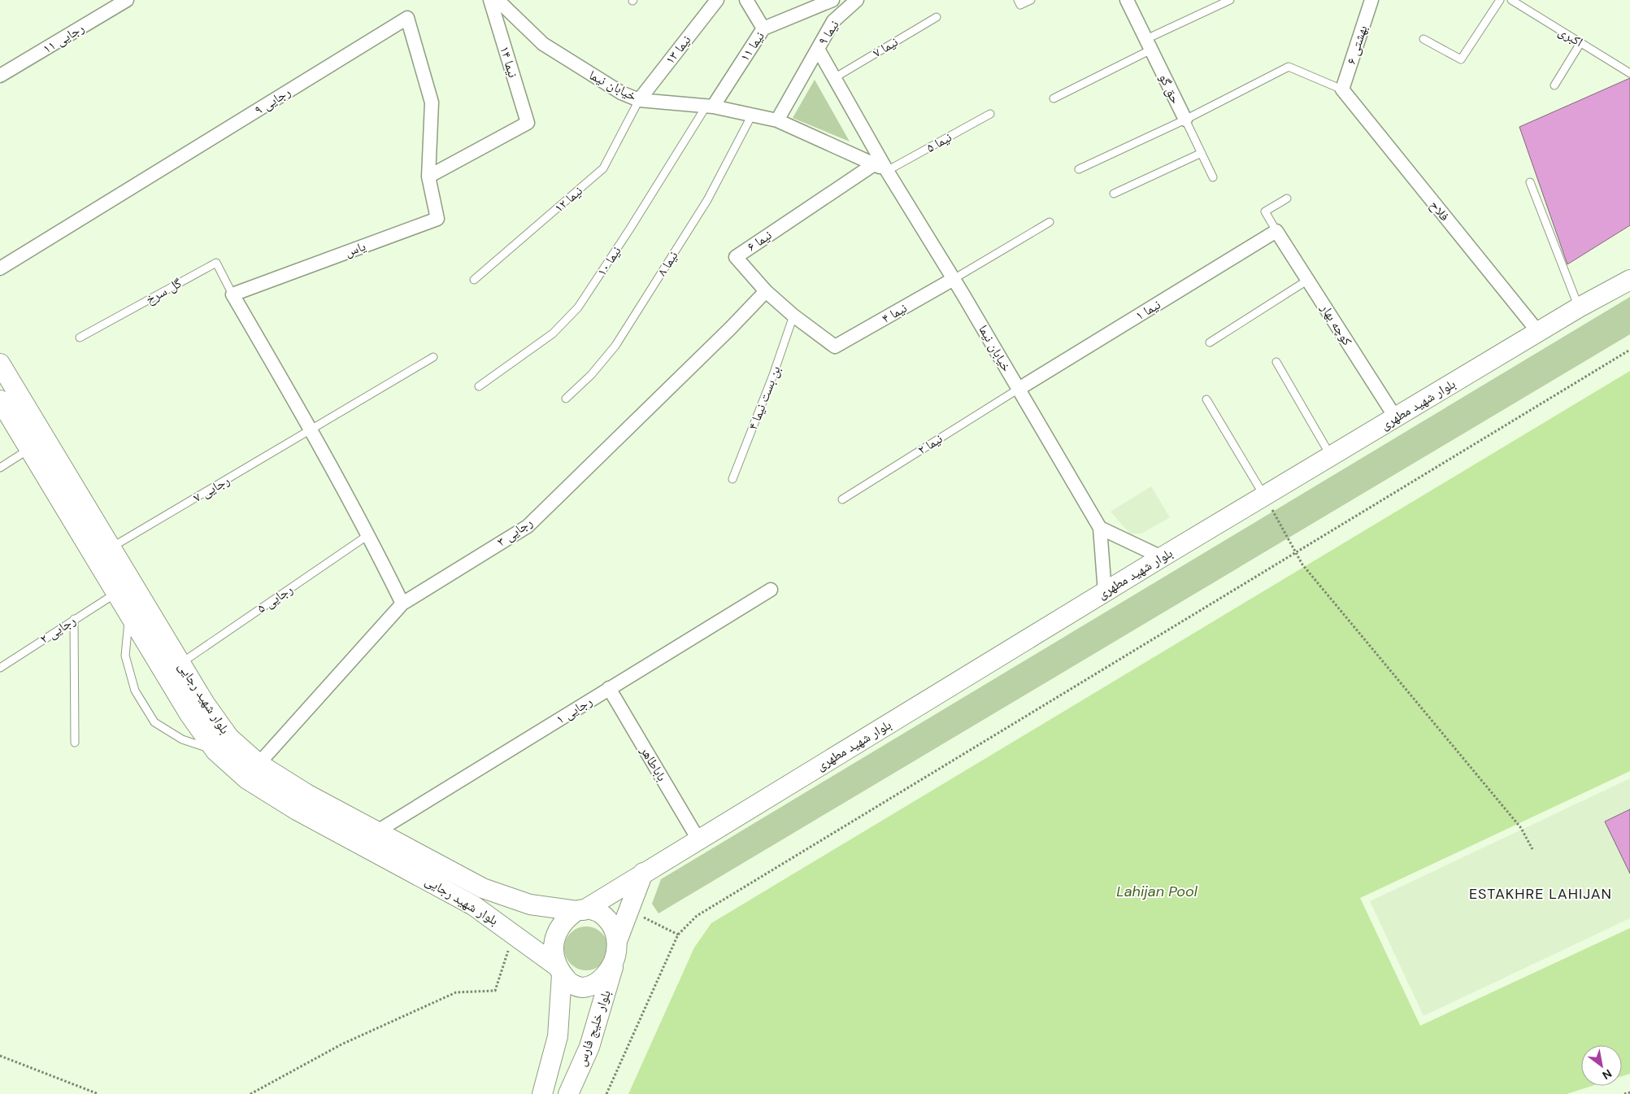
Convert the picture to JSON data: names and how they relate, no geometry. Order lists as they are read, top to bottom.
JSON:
{
  "streets": {
    "main road": ["بلوار شهید مطهری", "بلوار شهید رجایی", "بلوار خلیج فارس"],
    "street": [
      "نیما ۹",
      "رجایی ۱۱",
      "بهشتی ۶",
      "نیما ۱۱",
      "نیما ۱۳",
      "نیما ۱۴",
      "خیابان نیما",
      "حق گو",
      "رجایی ۹",
      "فلاح",
      "نیما ۶",
      "یاس",
      "نیما ۱",
      "نیما ۴",
      "کوچه بهار",
      "رجایی ۳",
      "رجایی ۱",
      "باباطاهر"
    ],
    "lane": [
      "اکبری",
      "نیما ۷",
      "نیما ۵",
      "نیما ۱۲",
      "نیما ۱۰",
      "نیما ۸",
      "گل سرخ",
      "بن بست نیما ۴",
      "نیما ۲",
      "رجایی ۷",
      "رجایی ۵",
      "رجایی ۲"
    ]
  },
  "crossings": [
    ["نیما ۹", "خیابان نیما"],
    ["بهشتی ۶", "فلاح"],
    ["نیما ۱۱", "خیابان نیما"],
    ["نیما ۱۱", "نیما ۱۰"],
    ["نیما ۷", "خیابان نیما"],
    ["نیما ۱۳", "خیابان نیما"],
    ["نیما ۱۳", "نیما ۱۲"],
    ["نیما ۱۴", "رجایی ۹"],
    ["نیما ۱۴", "یاس"],
    ["خیابان نیما", "نیما ۵"],
    ["خیابان نیما", "نیما ۱۲"],
    ["خیابان نیما", "نیما ۶"],
    ["خیابان نیما", "نیما ۱۰"],
    ["خیابان نیما", "نیما ۸"],
    ["خیابان نیما", "نیما ۱"],
    ["خیابان نیما", "نیما ۴"],
    ["خیابان نیما", "بلوار شهید مطهری"],
    ["خیابان نیما", "نیما ۲"],
    ["رجایی ۹", "یاس"],
    ["فلاح", "بلوار شهید مطهری"],
    ["نیما ۶", "نیما ۴"],
    ["نیما ۶", "بن بست نیما ۴"],
    ["نیما ۶", "رجایی ۳"],
    ["یاس", "گل سرخ"],
    ["نیما ۱", "کوچه بهار"],
    ["نیما ۱", "نیما ۲"],
    ["کوچه بهار", "بلوار شهید مطهری"],
    ["بلوار شهید مطهری", "بلوار شهید رجایی"],
    ["بلوار شهید مطهری", "باباطاهر"],
    ["بلوار شهید مطهری", "بلوار خلیج فارس"],
    ["رجایی ۷", "بلوار شهید رجایی"],
    ["رجایی ۳", "بلوار شهید رجایی"],
    ["رجایی ۵", "بلوار شهید رجایی"],
    ["رجایی ۲", "بلوار شهید رجایی"],
    ["بلوار شهید رجایی", "رجایی ۱"],
    ["بلوار شهید رجایی", "بلوار خلیج فارس"],
    ["رجایی ۱", "باباطاهر"]
  ],
  "districts": ["ESTAKHRE LAHIJAN"],
  "water": ["Lahijan Pool"],
  "north": "bottom right"
}
